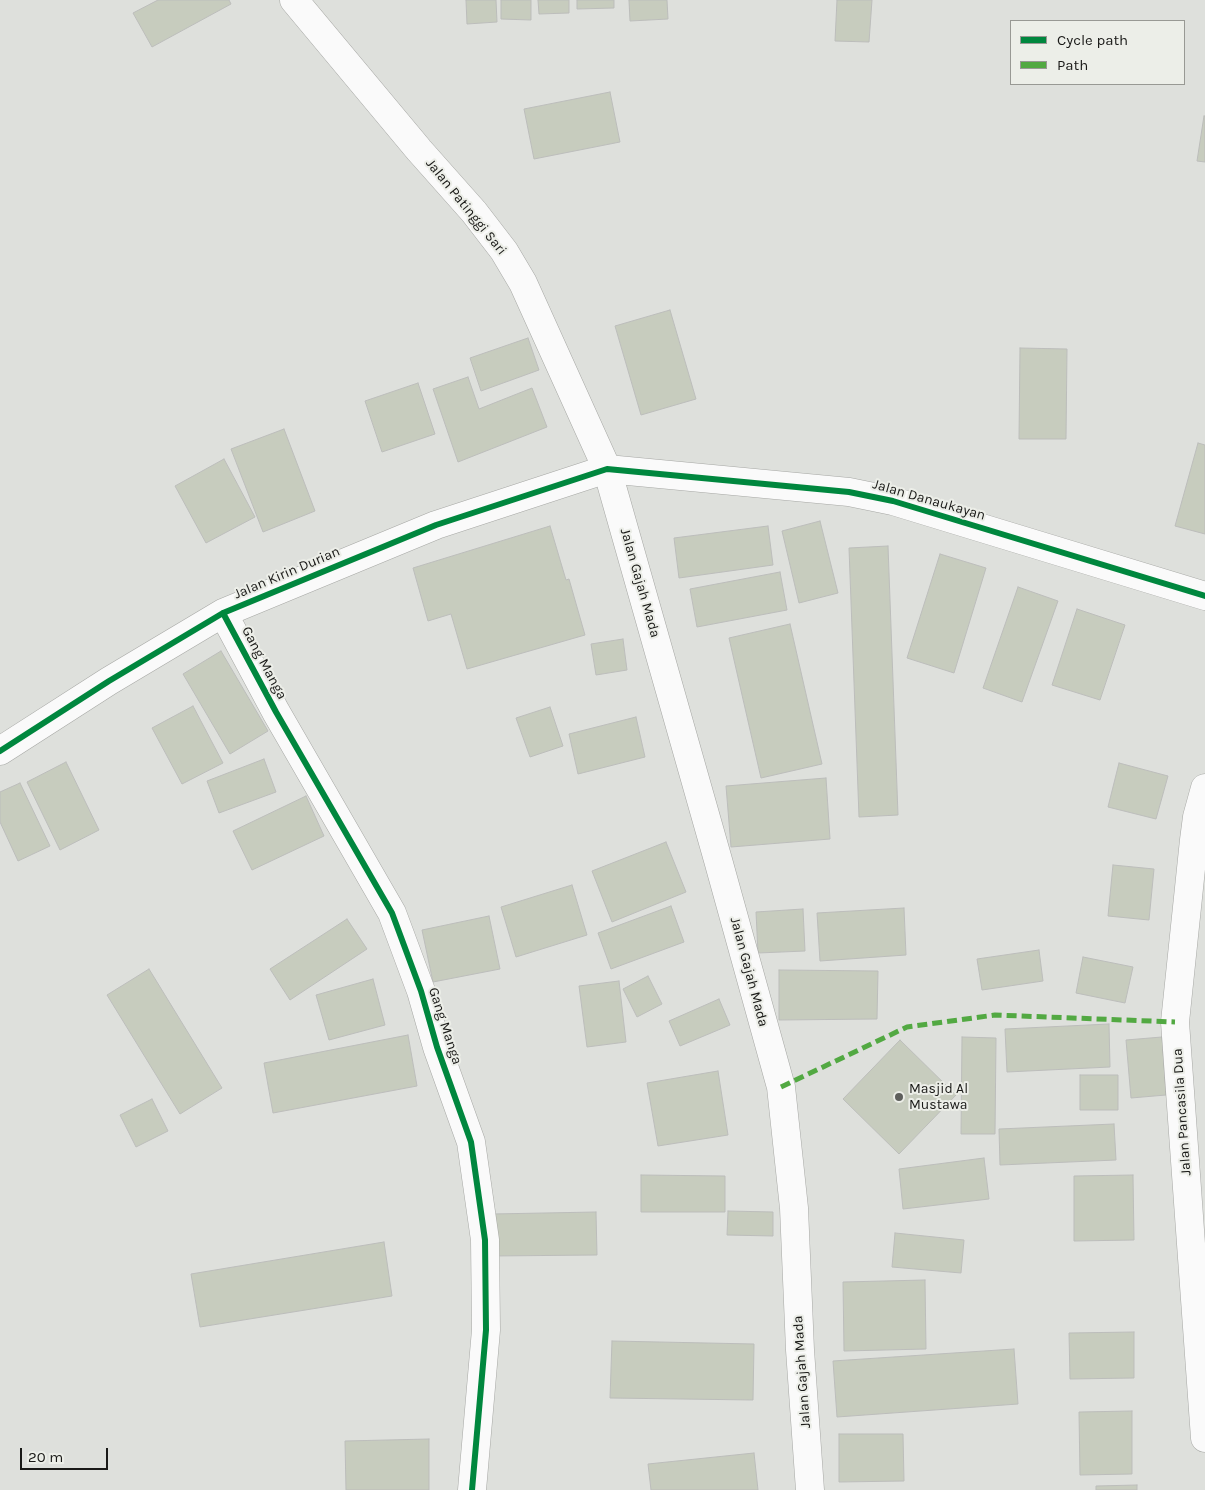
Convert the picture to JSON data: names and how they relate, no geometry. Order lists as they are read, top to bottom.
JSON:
{
  "streets": {
    "street": [
      "Jalan Patinggi Sari",
      "Jalan Danaukayan",
      "Jalan Kirin Durian",
      "Jalan Gajah Mada",
      "Gang Manga",
      "Jalan Pancasila Dua"
    ]
  },
  "crossings": [
    ["Jalan Patinggi Sari", "Jalan Danaukayan"],
    ["Jalan Patinggi Sari", "Jalan Kirin Durian"],
    ["Jalan Patinggi Sari", "Jalan Gajah Mada"],
    ["Jalan Danaukayan", "Jalan Kirin Durian"],
    ["Jalan Danaukayan", "Jalan Gajah Mada"],
    ["Jalan Kirin Durian", "Jalan Gajah Mada"],
    ["Jalan Kirin Durian", "Gang Manga"]
  ],
  "places": ["Masjid Al Mustawa"],
  "legend": ["Cycle path", "Path"],
  "scale_bar": "20 m"
}
